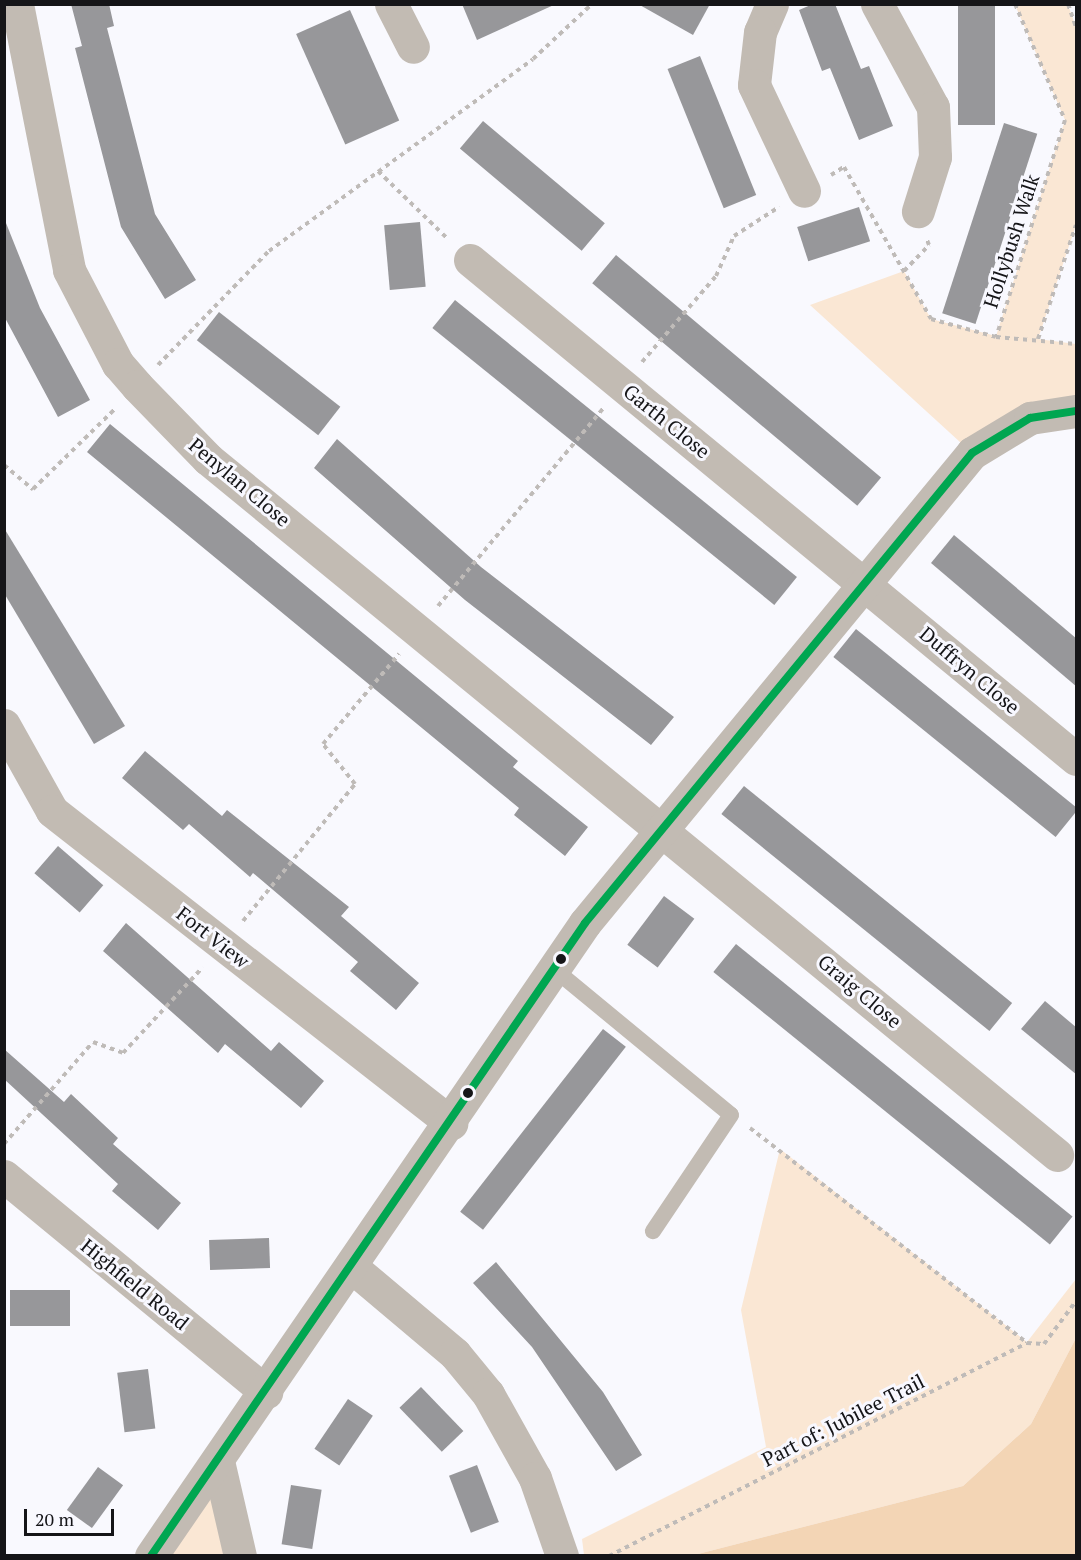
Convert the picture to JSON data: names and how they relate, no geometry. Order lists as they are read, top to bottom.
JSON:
{
  "streets": {
    "street": [
      "Garth Close",
      "Penylan Close",
      "Duffryn Close",
      "Fort View",
      "Graig Close",
      "Highfield Road"
    ],
    "path": ["Hollybush Walk", "Part of: Jubilee Trail"]
  },
  "crossings": [
    ["Garth Close", "Duffryn Close"],
    ["Penylan Close", "Graig Close"]
  ],
  "scale_bar": "20 m"
}
